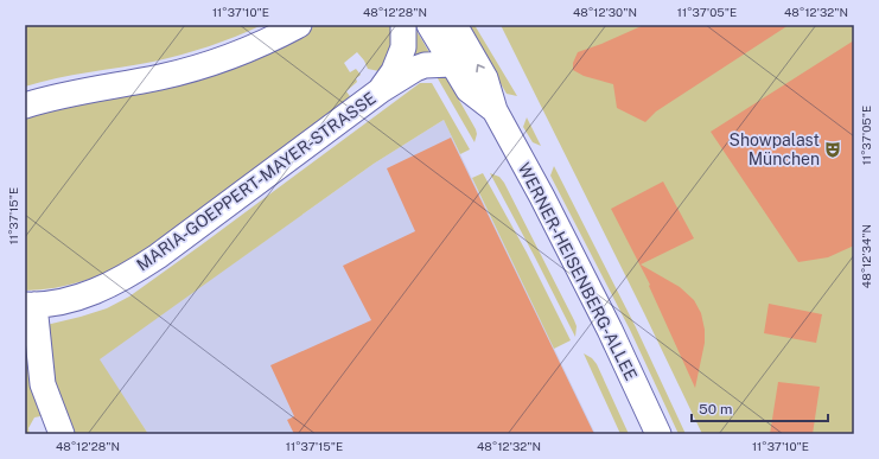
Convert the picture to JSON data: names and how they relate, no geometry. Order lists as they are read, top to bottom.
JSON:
{
  "streets": {
    "street": ["MARIA-GOEPPERT-MAYER-STRASSE", "WERNER-HEISENBERG-ALLEE"]
  },
  "crossings": [
    ["MARIA-GOEPPERT-MAYER-STRASSE", "WERNER-HEISENBERG-ALLEE"]
  ],
  "places": {
    "theatre": ["Showpalast München"]
  },
  "scale_bar": "50 m",
  "coordinates": [
    "11°37'10\"E",
    "48°12'28\"N",
    "48°12'30\"N",
    "11°37'05\"E",
    "48°12'32\"N",
    "11°37'15\"E",
    "48°12'34\"N"
  ]
}
